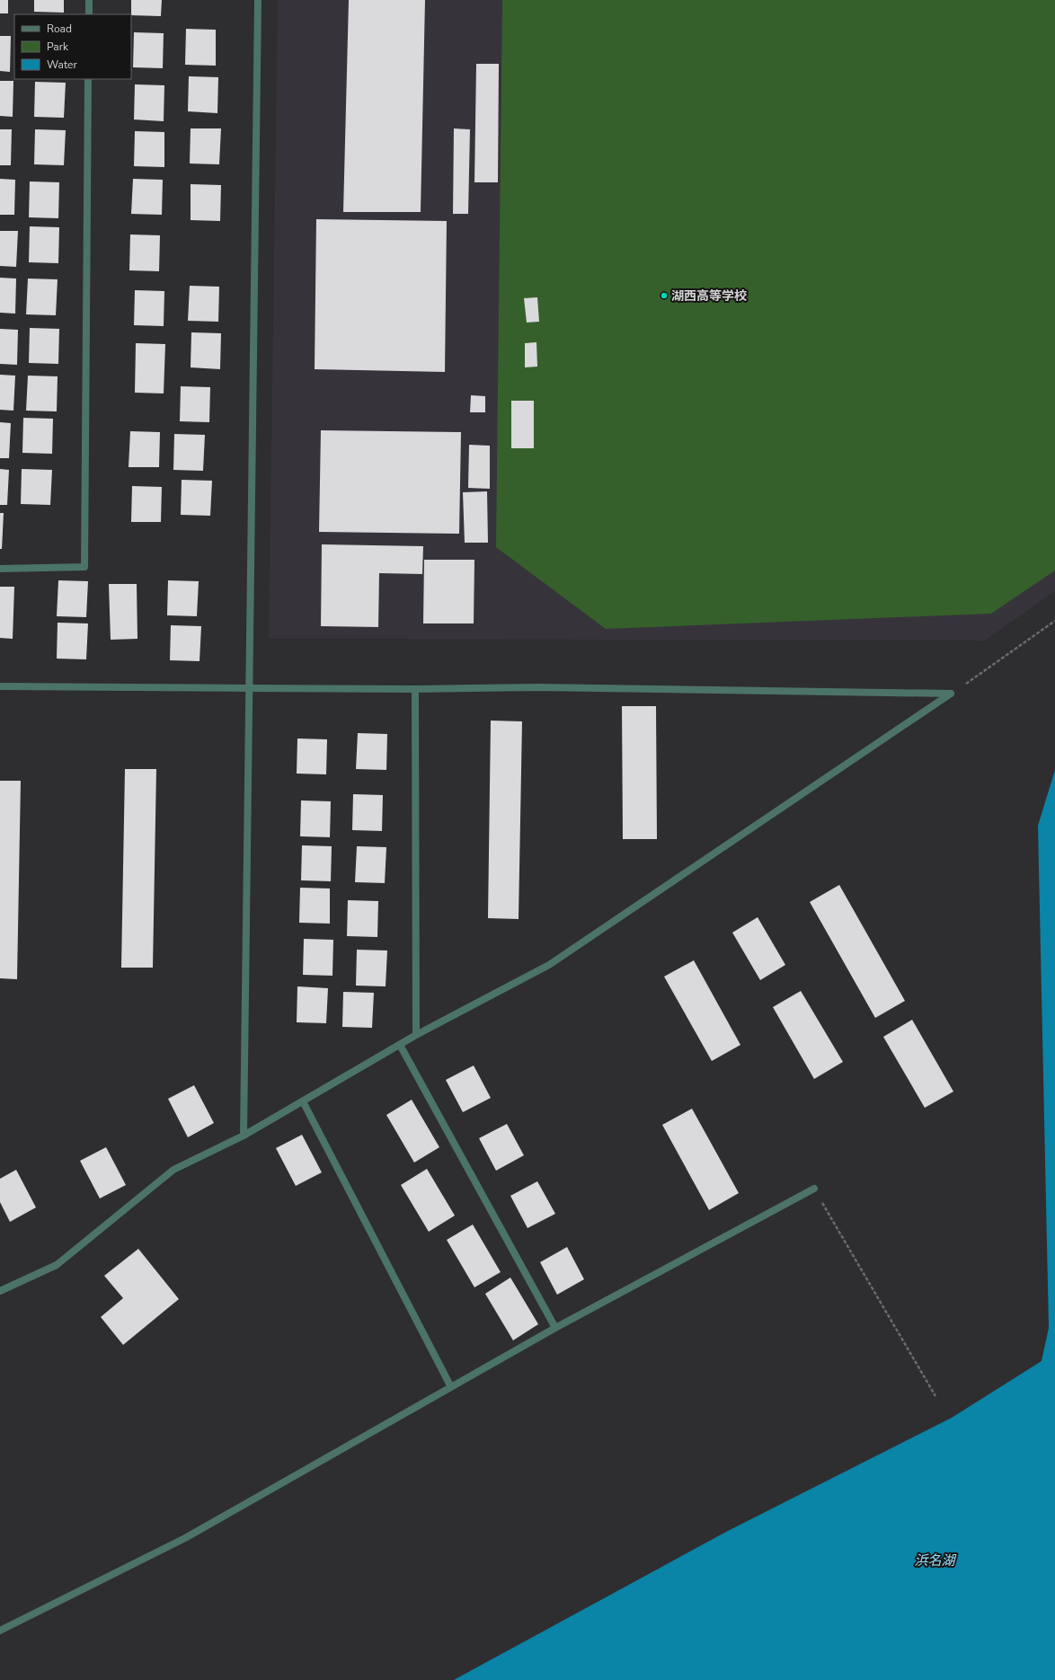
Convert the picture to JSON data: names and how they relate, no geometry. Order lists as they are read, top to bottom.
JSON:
{
  "water": ["浜名湖"],
  "places": ["湖西高等学校"],
  "legend": ["Road", "Park", "Water"]
}
